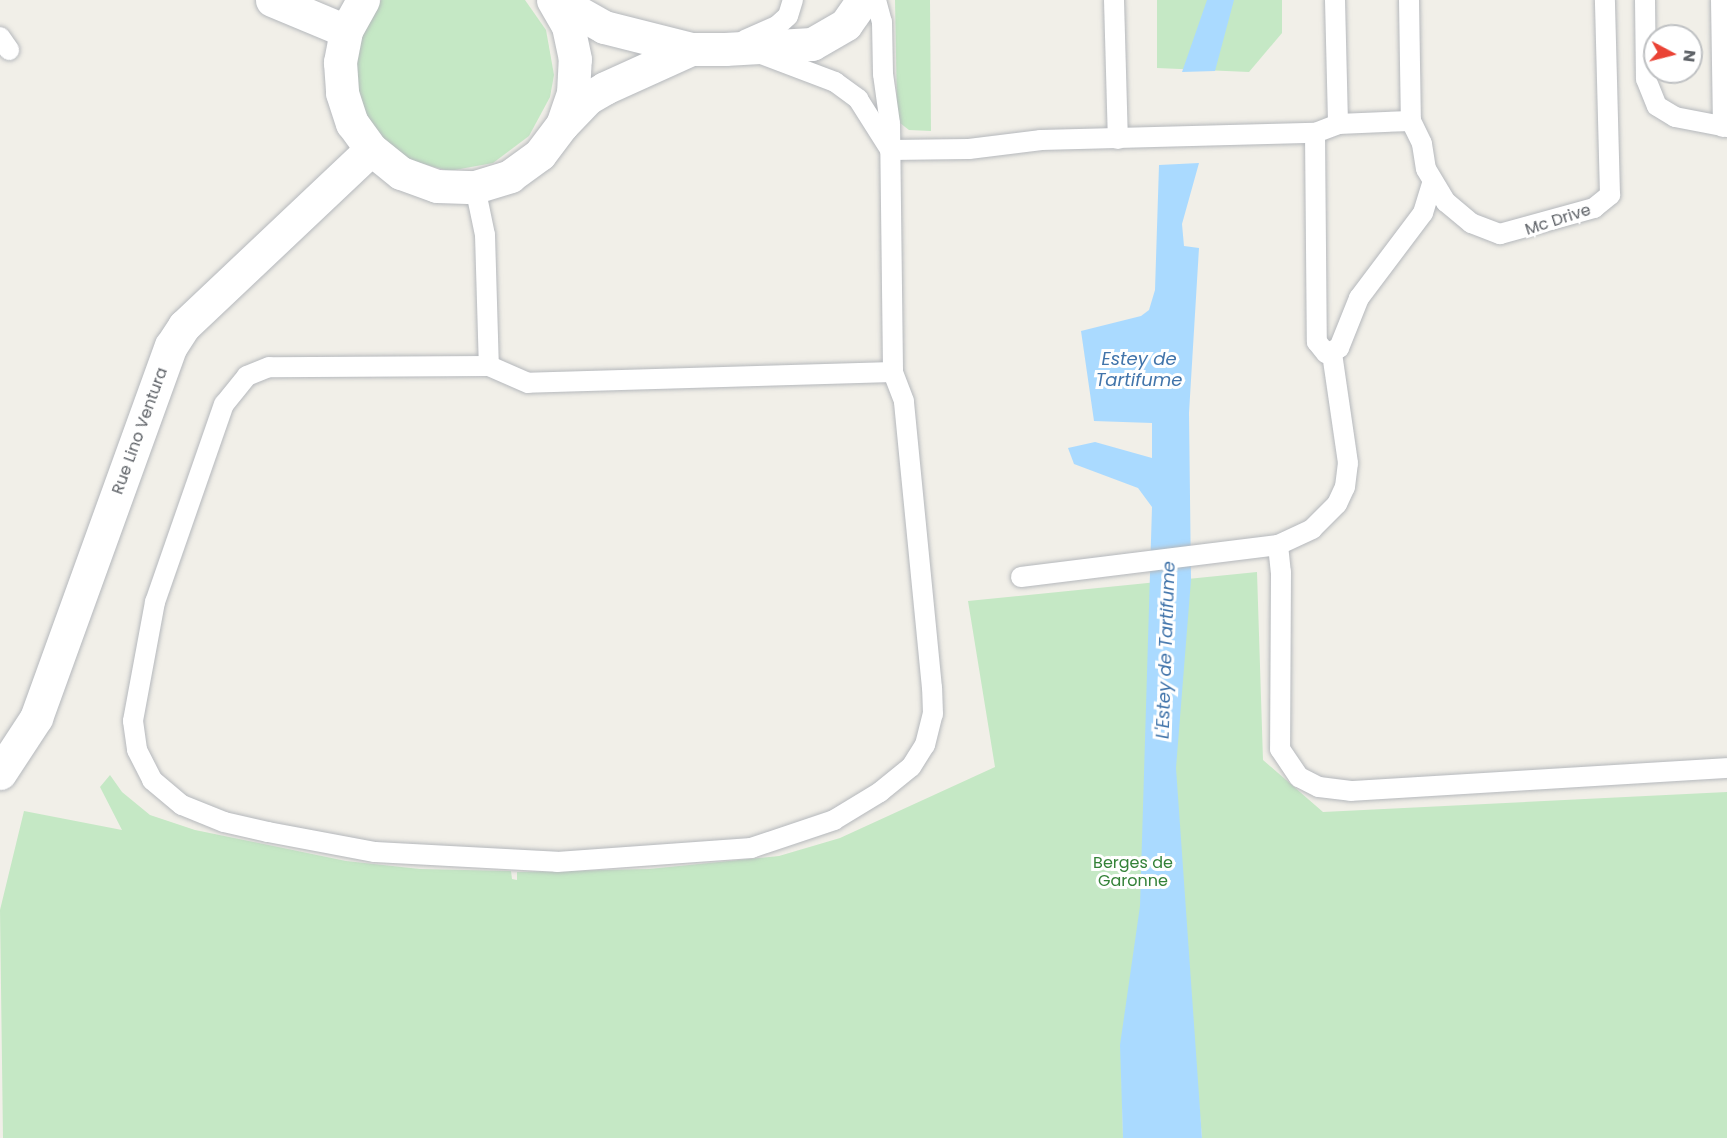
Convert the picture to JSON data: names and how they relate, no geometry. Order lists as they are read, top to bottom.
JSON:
{
  "streets": {
    "street": ["Rue Lino Ventura"],
    "lane": ["Mc Drive"]
  },
  "water": ["Estey de Tartifume", "L'Estey de Tartifume"],
  "parks": ["Berges de Garonne"],
  "north": "right"
}
